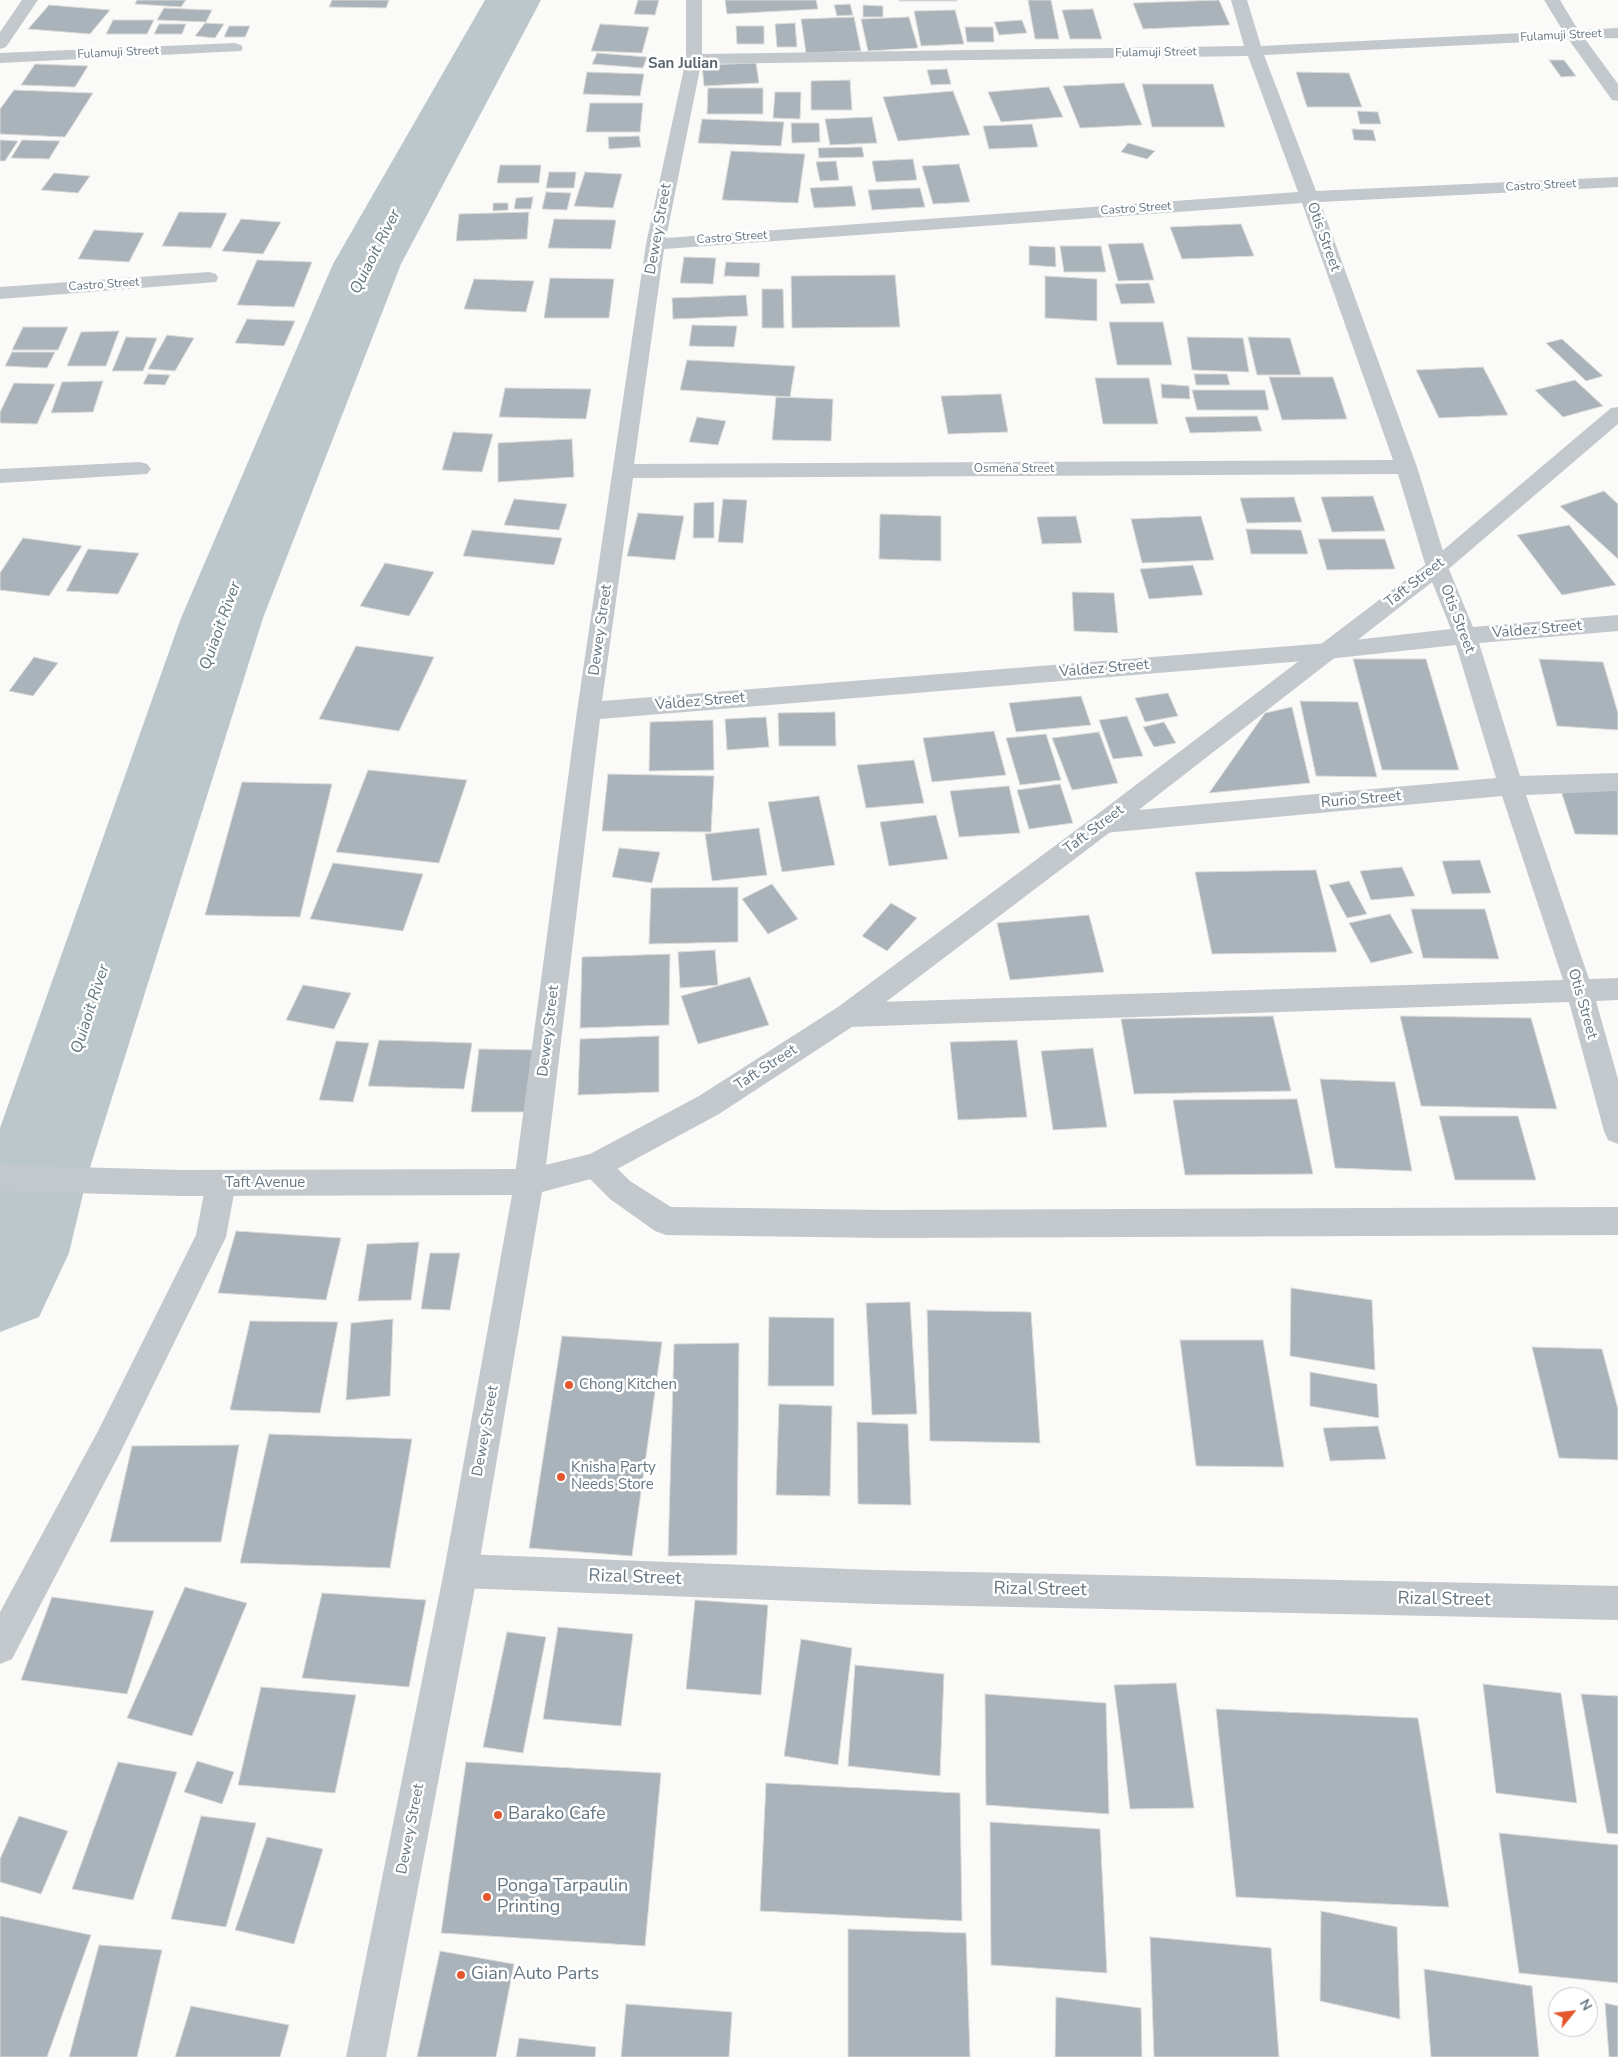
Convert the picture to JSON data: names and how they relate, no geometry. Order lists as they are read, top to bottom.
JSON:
{
  "streets": {
    "street": [
      "Fulamuji Street",
      "Castro Street",
      "Dewey Street",
      "Otis Street",
      "Osmeña Street",
      "Taft Street",
      "Valdez Street",
      "Rurio Street",
      "Taft Avenue",
      "Rizal Street"
    ]
  },
  "crossings": [
    ["Fulamuji Street", "Dewey Street"],
    ["Fulamuji Street", "Otis Street"],
    ["Castro Street", "Dewey Street"],
    ["Castro Street", "Otis Street"],
    ["Dewey Street", "Osmeña Street"],
    ["Dewey Street", "Taft Street"],
    ["Dewey Street", "Valdez Street"],
    ["Dewey Street", "Taft Avenue"],
    ["Dewey Street", "Rizal Street"],
    ["Otis Street", "Osmeña Street"],
    ["Otis Street", "Taft Street"],
    ["Otis Street", "Valdez Street"],
    ["Otis Street", "Rurio Street"],
    ["Taft Street", "Valdez Street"],
    ["Taft Street", "Rurio Street"],
    ["Taft Street", "Taft Avenue"]
  ],
  "districts": ["San Julian"],
  "water": ["Quiaoit River"],
  "places": [
    "Chong Kitchen",
    "Knisha Party Needs Store",
    "Barako Cafe",
    "Ponga Tarpaulin Printing",
    "Gian Auto Parts"
  ],
  "north": "top right"
}
